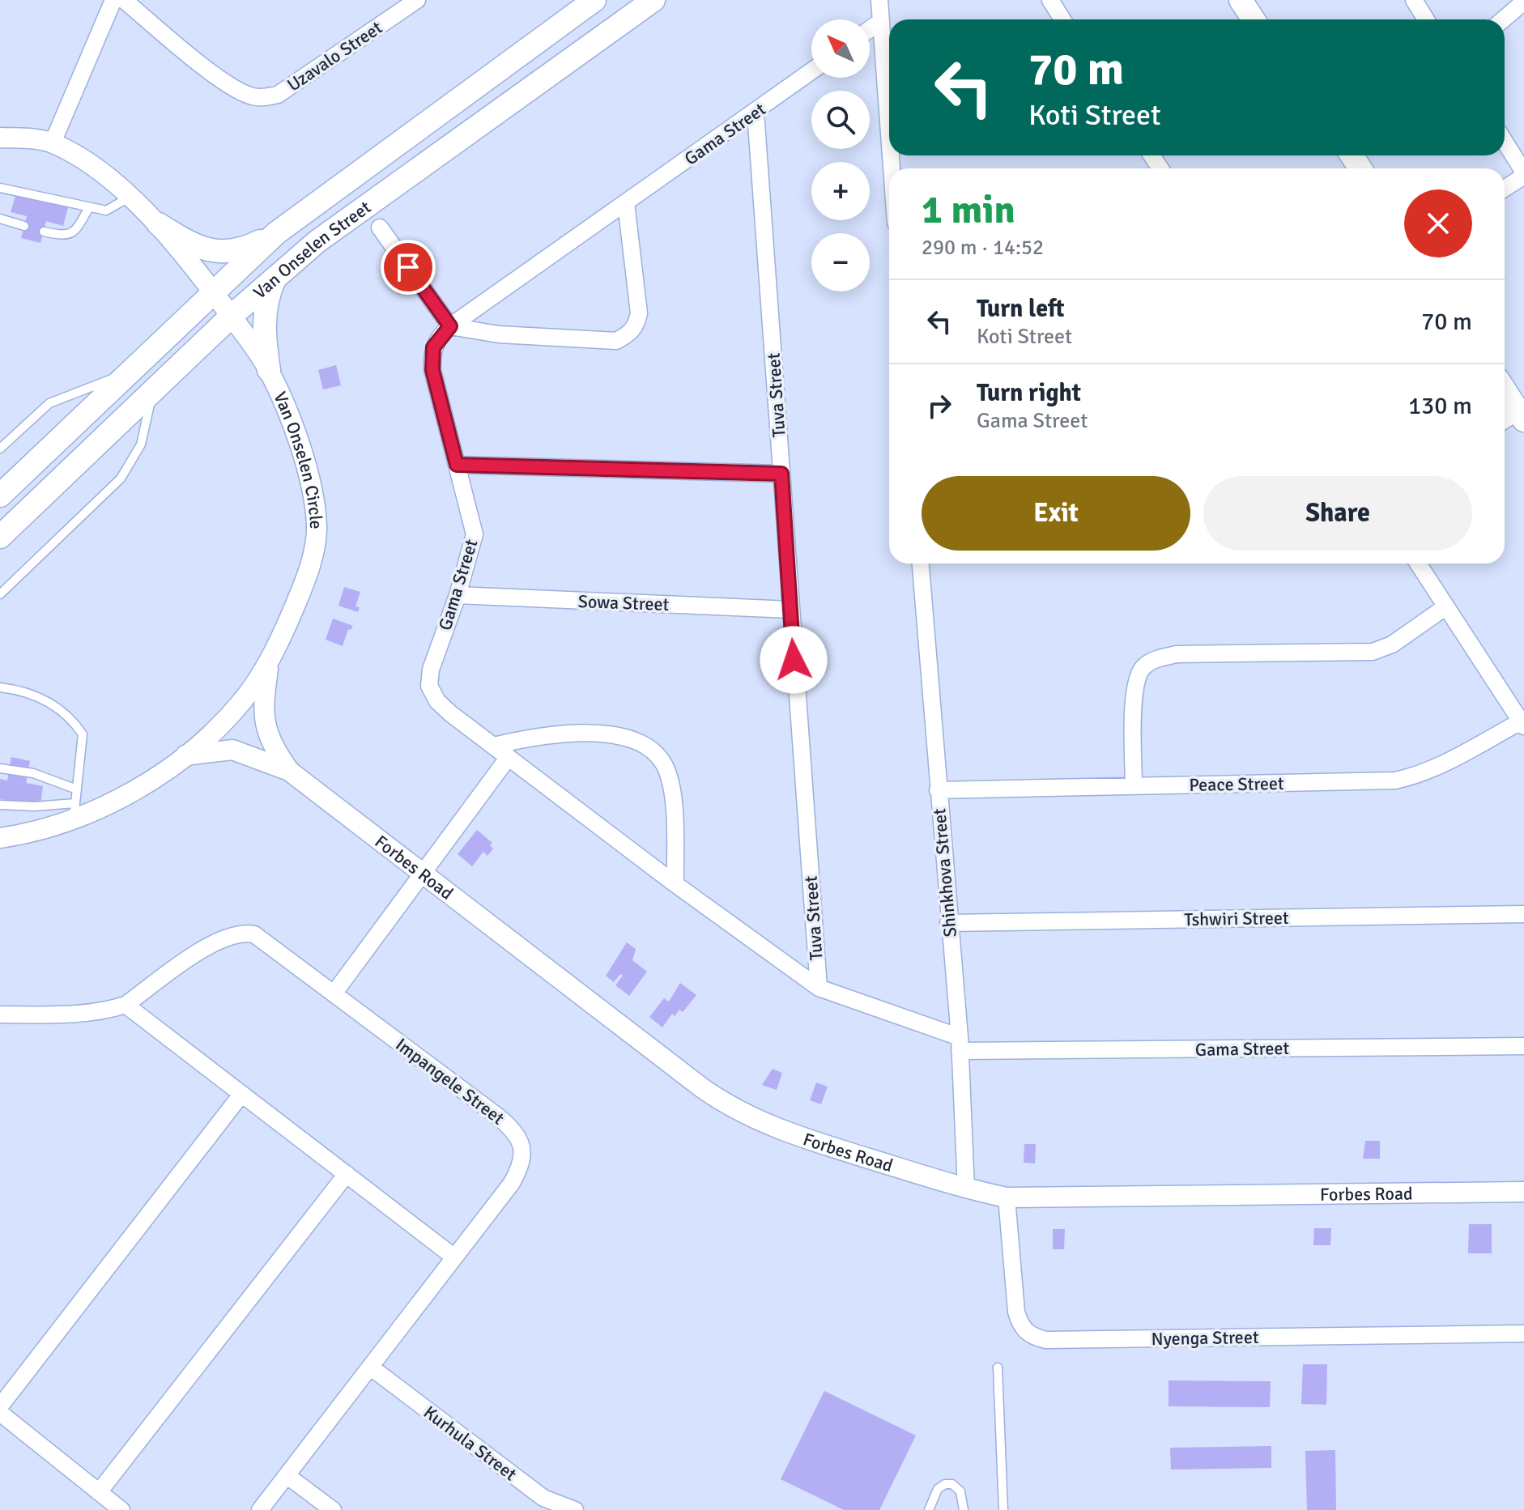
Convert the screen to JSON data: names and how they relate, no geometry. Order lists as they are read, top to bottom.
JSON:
{
  "streets": {
    "main road": ["Van Onselen Street"],
    "street": [
      "Uzavalo Street",
      "Gama Street",
      "Tuva Street",
      "Van Onselen Circle",
      "Sowa Street",
      "Peace Street",
      "Forbes Road",
      "Shinkhova Street",
      "Tshwiri Street",
      "Impangele Street",
      "Nyenga Street",
      "Kurhula Street"
    ]
  },
  "crossings": [
    ["Gama Street", "Tuva Street"],
    ["Gama Street", "Sowa Street"],
    ["Gama Street", "Shinkhova Street"],
    ["Van Onselen Street", "Van Onselen Circle"],
    ["Tuva Street", "Sowa Street"],
    ["Van Onselen Circle", "Forbes Road"],
    ["Peace Street", "Shinkhova Street"],
    ["Forbes Road", "Shinkhova Street"],
    ["Forbes Road", "Nyenga Street"],
    ["Shinkhova Street", "Tshwiri Street"],
    ["Impangele Street", "Kurhula Street"]
  ],
  "north": "top left",
  "page": {
    "map_buttons": ["+", "−"],
    "turn": ["70 m", "Koti Street"],
    "heading": ["1 min", "290 m · 14:52"],
    "list": [
      {
        "name": "Turn left",
        "note": "Koti Street",
        "value": "70 m"
      },
      {
        "name": "Turn right",
        "note": "Gama Street",
        "value": "130 m"
      }
    ],
    "buttons": ["Exit", "Share"]
  }
}
